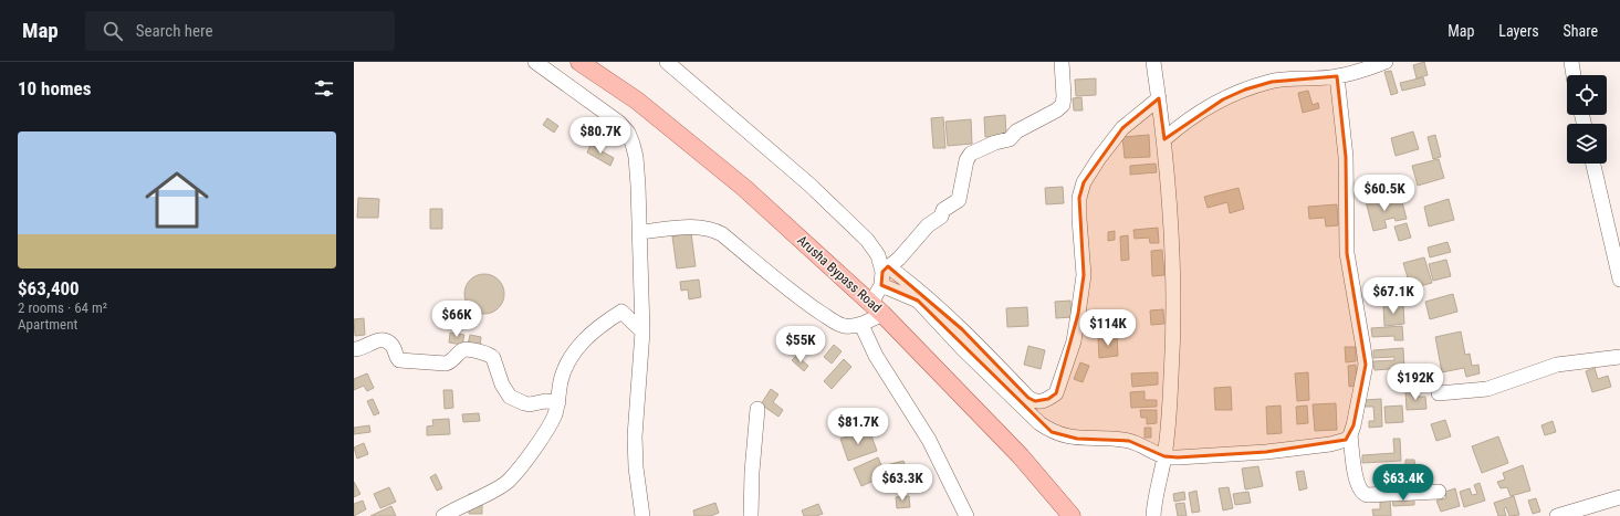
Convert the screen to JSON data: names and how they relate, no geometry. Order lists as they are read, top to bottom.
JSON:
{
  "streets": {
    "main road": ["Arusha Bypass Road"]
  },
  "page": {
    "header": "Map",
    "search": "Search here",
    "nav": ["Map", "Layers", "Share"],
    "heading": "10 homes",
    "list": [
      {
        "name": "$63,400",
        "note": "2 rooms · 64 m² · Apartment"
      }
    ],
    "price": [
      "$80.7K",
      "$60.5K",
      "$67.1K",
      "$66K",
      "$114K",
      "$55K",
      "$192K",
      "$81.7K",
      "$63.3K",
      "$63.4K"
    ]
  }
}
